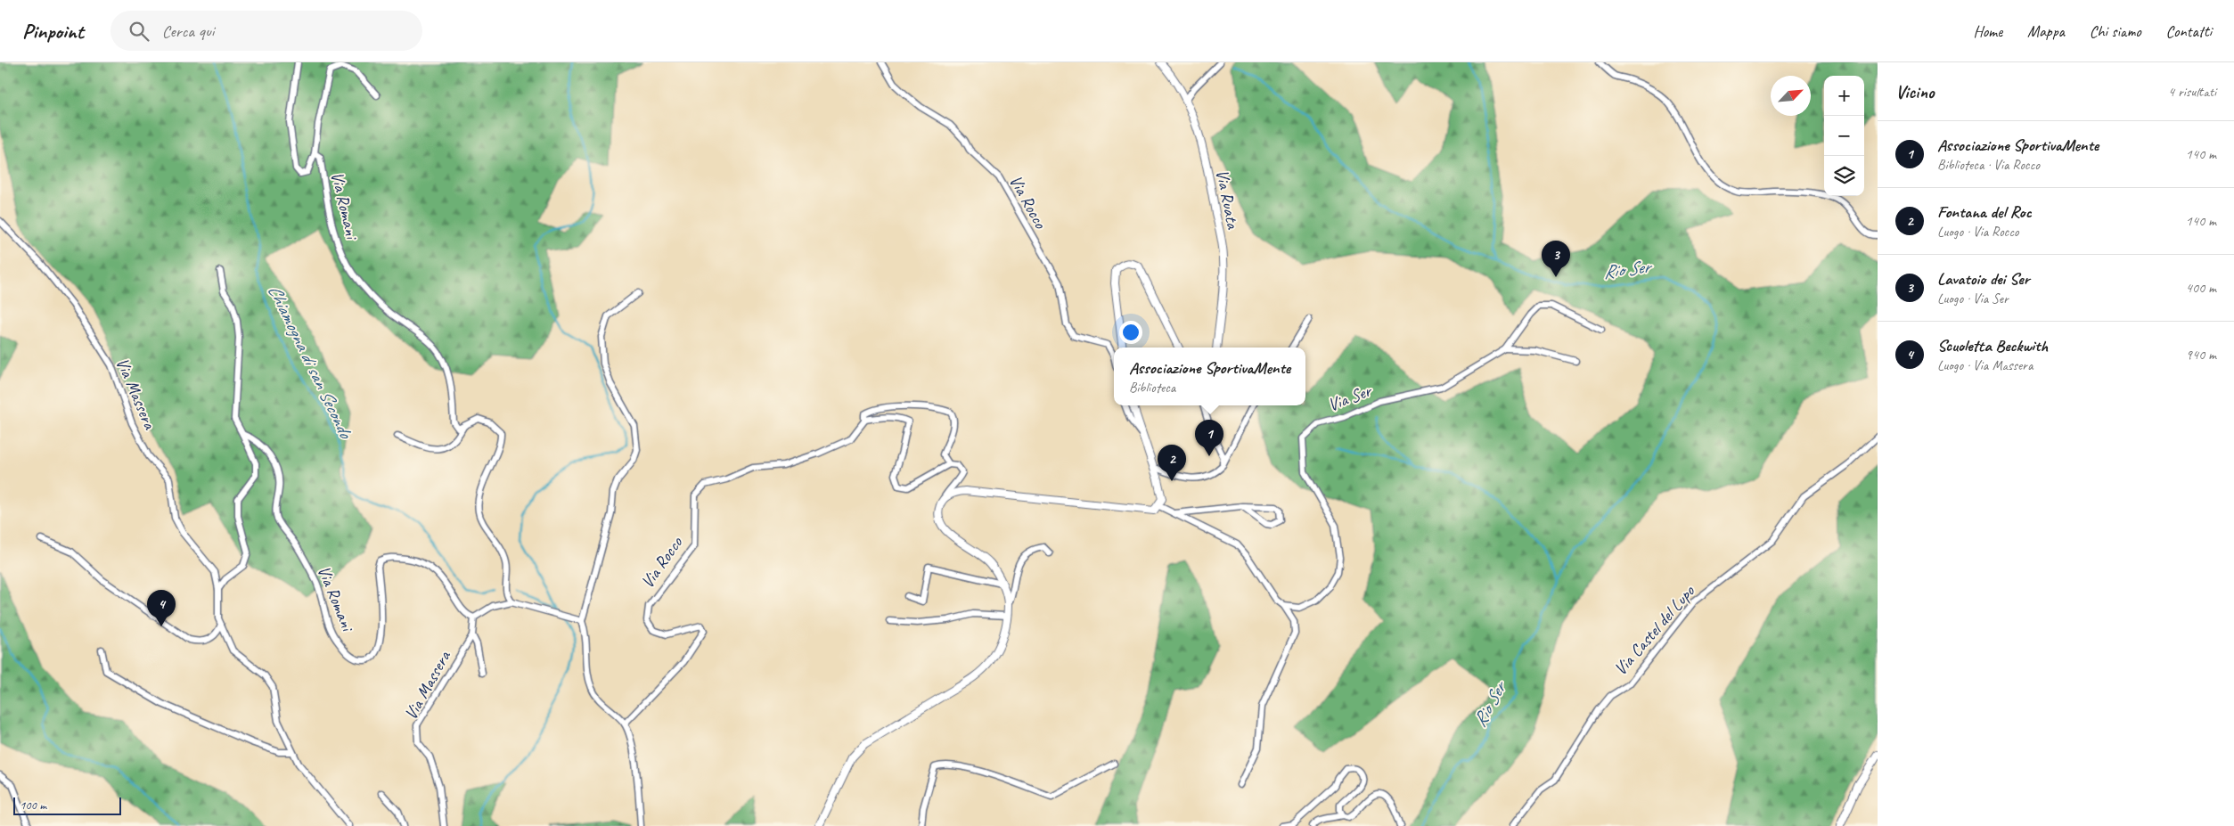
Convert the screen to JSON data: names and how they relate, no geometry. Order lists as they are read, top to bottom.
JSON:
{
  "streets": {
    "street": [
      "Via Ruata",
      "Via Rocco",
      "Via Romani",
      "Via Massera",
      "Via Ser",
      "Via Castel del Lupo"
    ]
  },
  "water": ["Rio Ser", "Chiamogna di san Secondo"],
  "scale_bar": "100 m",
  "north": "top right",
  "page": {
    "header": "Pinpoint",
    "search": "Cerca qui",
    "nav": [
      "Home",
      "Mappa",
      "Chi siamo",
      "Contatti"
    ],
    "heading": ["Vicino", "4 risultati"],
    "map_buttons": ["+", "−"],
    "list": [
      {
        "mark": "1",
        "name": "Associazione SportivaMente",
        "note": "Biblioteca · Via Rocco",
        "value": "140 m"
      },
      {
        "mark": "2",
        "name": "Fontana del Roc",
        "note": "Luogo · Via Rocco",
        "value": "140 m"
      },
      {
        "mark": "3",
        "name": "Lavatoio dei Ser",
        "note": "Luogo · Via Ser",
        "value": "400 m"
      },
      {
        "mark": "4",
        "name": "Scuoletta Beckwith",
        "note": "Luogo · Via Massera",
        "value": "940 m"
      }
    ],
    "pins": [
      "3",
      "1",
      "2",
      "4"
    ],
    "popup": ["Associazione SportivaMente", "Biblioteca"],
    "scale": "100 m"
  }
}
